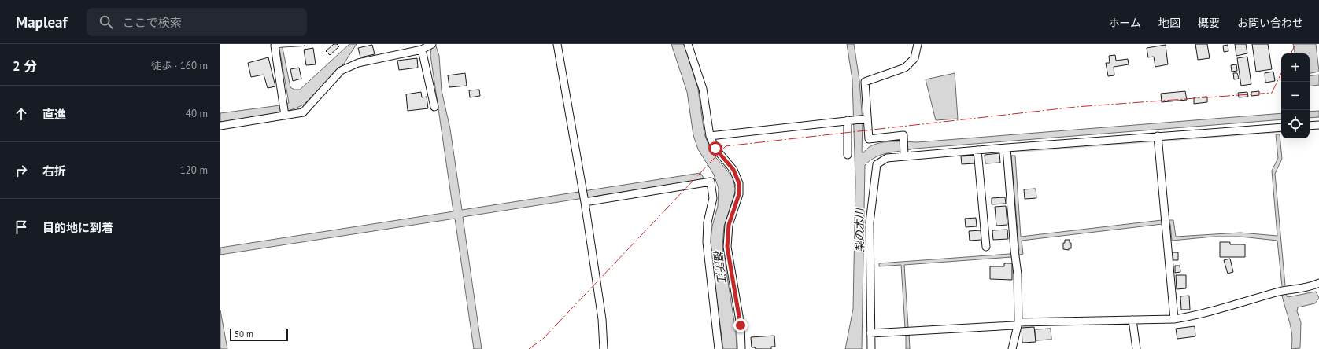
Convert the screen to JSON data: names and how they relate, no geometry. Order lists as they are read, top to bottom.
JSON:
{
  "water": ["梨の木川", "福所江"],
  "scale_bar": "50 m",
  "page": {
    "header": "Mapleaf",
    "search": "ここで検索",
    "nav": [
      "ホーム",
      "地図",
      "概要",
      "お問い合わせ"
    ],
    "heading": ["2 分", "徒歩 · 160 m"],
    "map_buttons": ["+", "−"],
    "list": [
      ["直進", "40 m"],
      ["右折", "120 m"],
      "目的地に到着"
    ],
    "scale": "50 m"
  }
}
